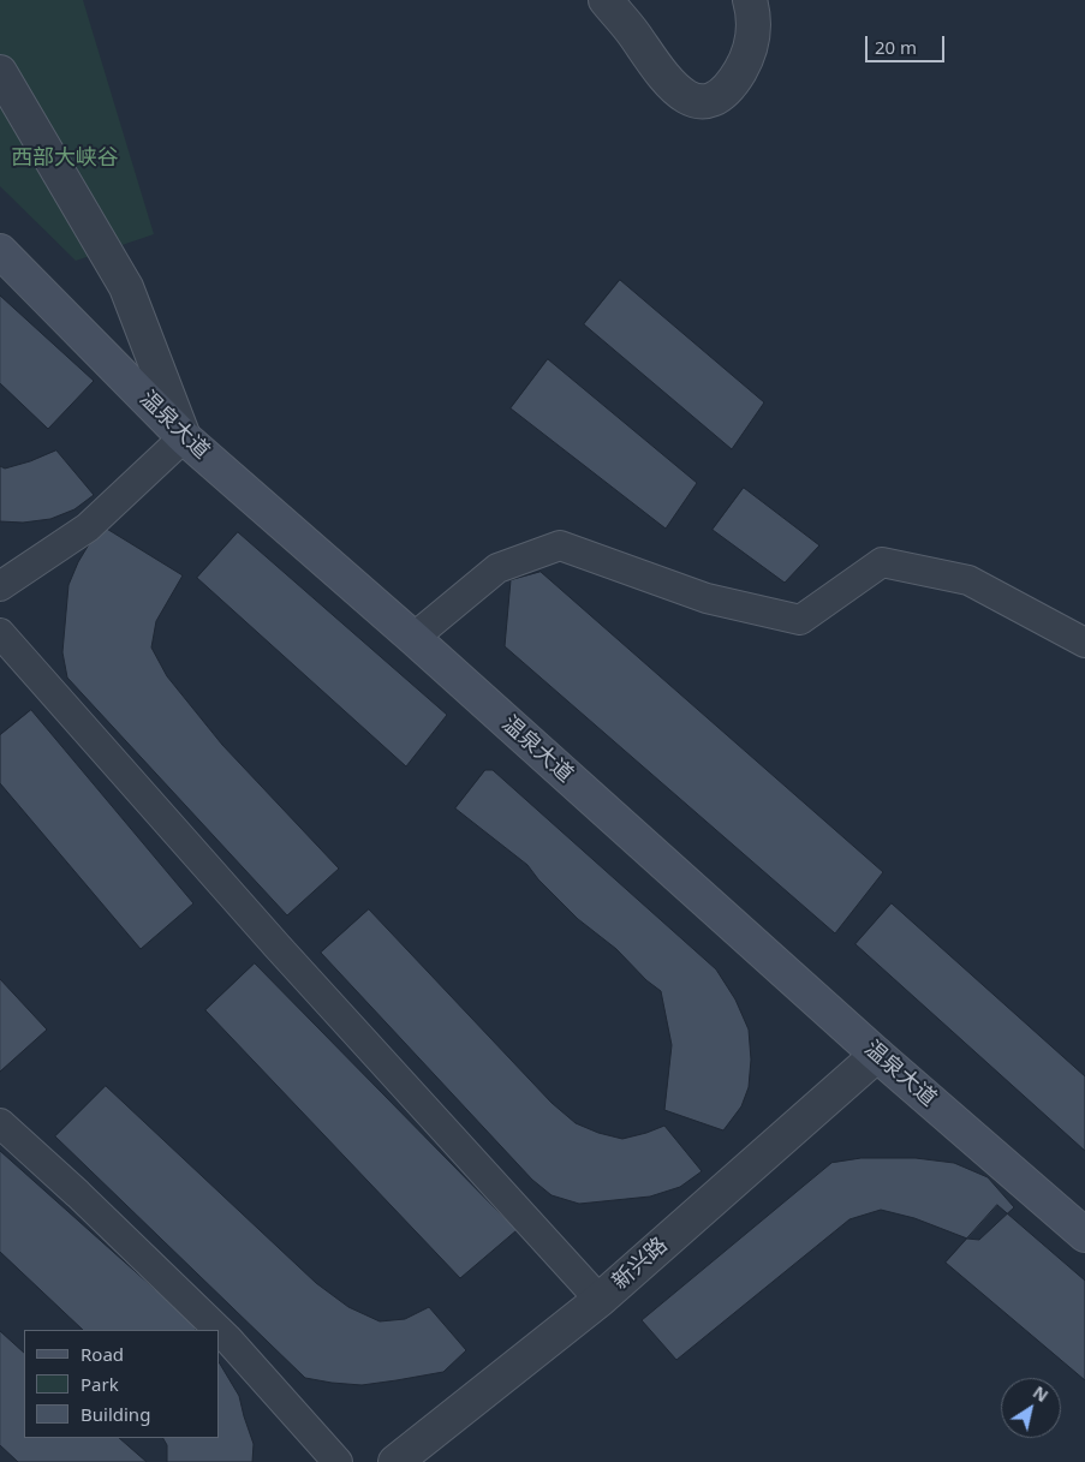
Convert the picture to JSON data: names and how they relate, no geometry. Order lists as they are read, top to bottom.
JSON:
{
  "streets": {
    "main road": ["温泉大道"],
    "street": ["新兴路"]
  },
  "crossings": [
    ["温泉大道", "新兴路"]
  ],
  "parks": ["西部大峡谷"],
  "legend": ["Road", "Park", "Building"],
  "scale_bar": "20 m",
  "north": "top right"
}
